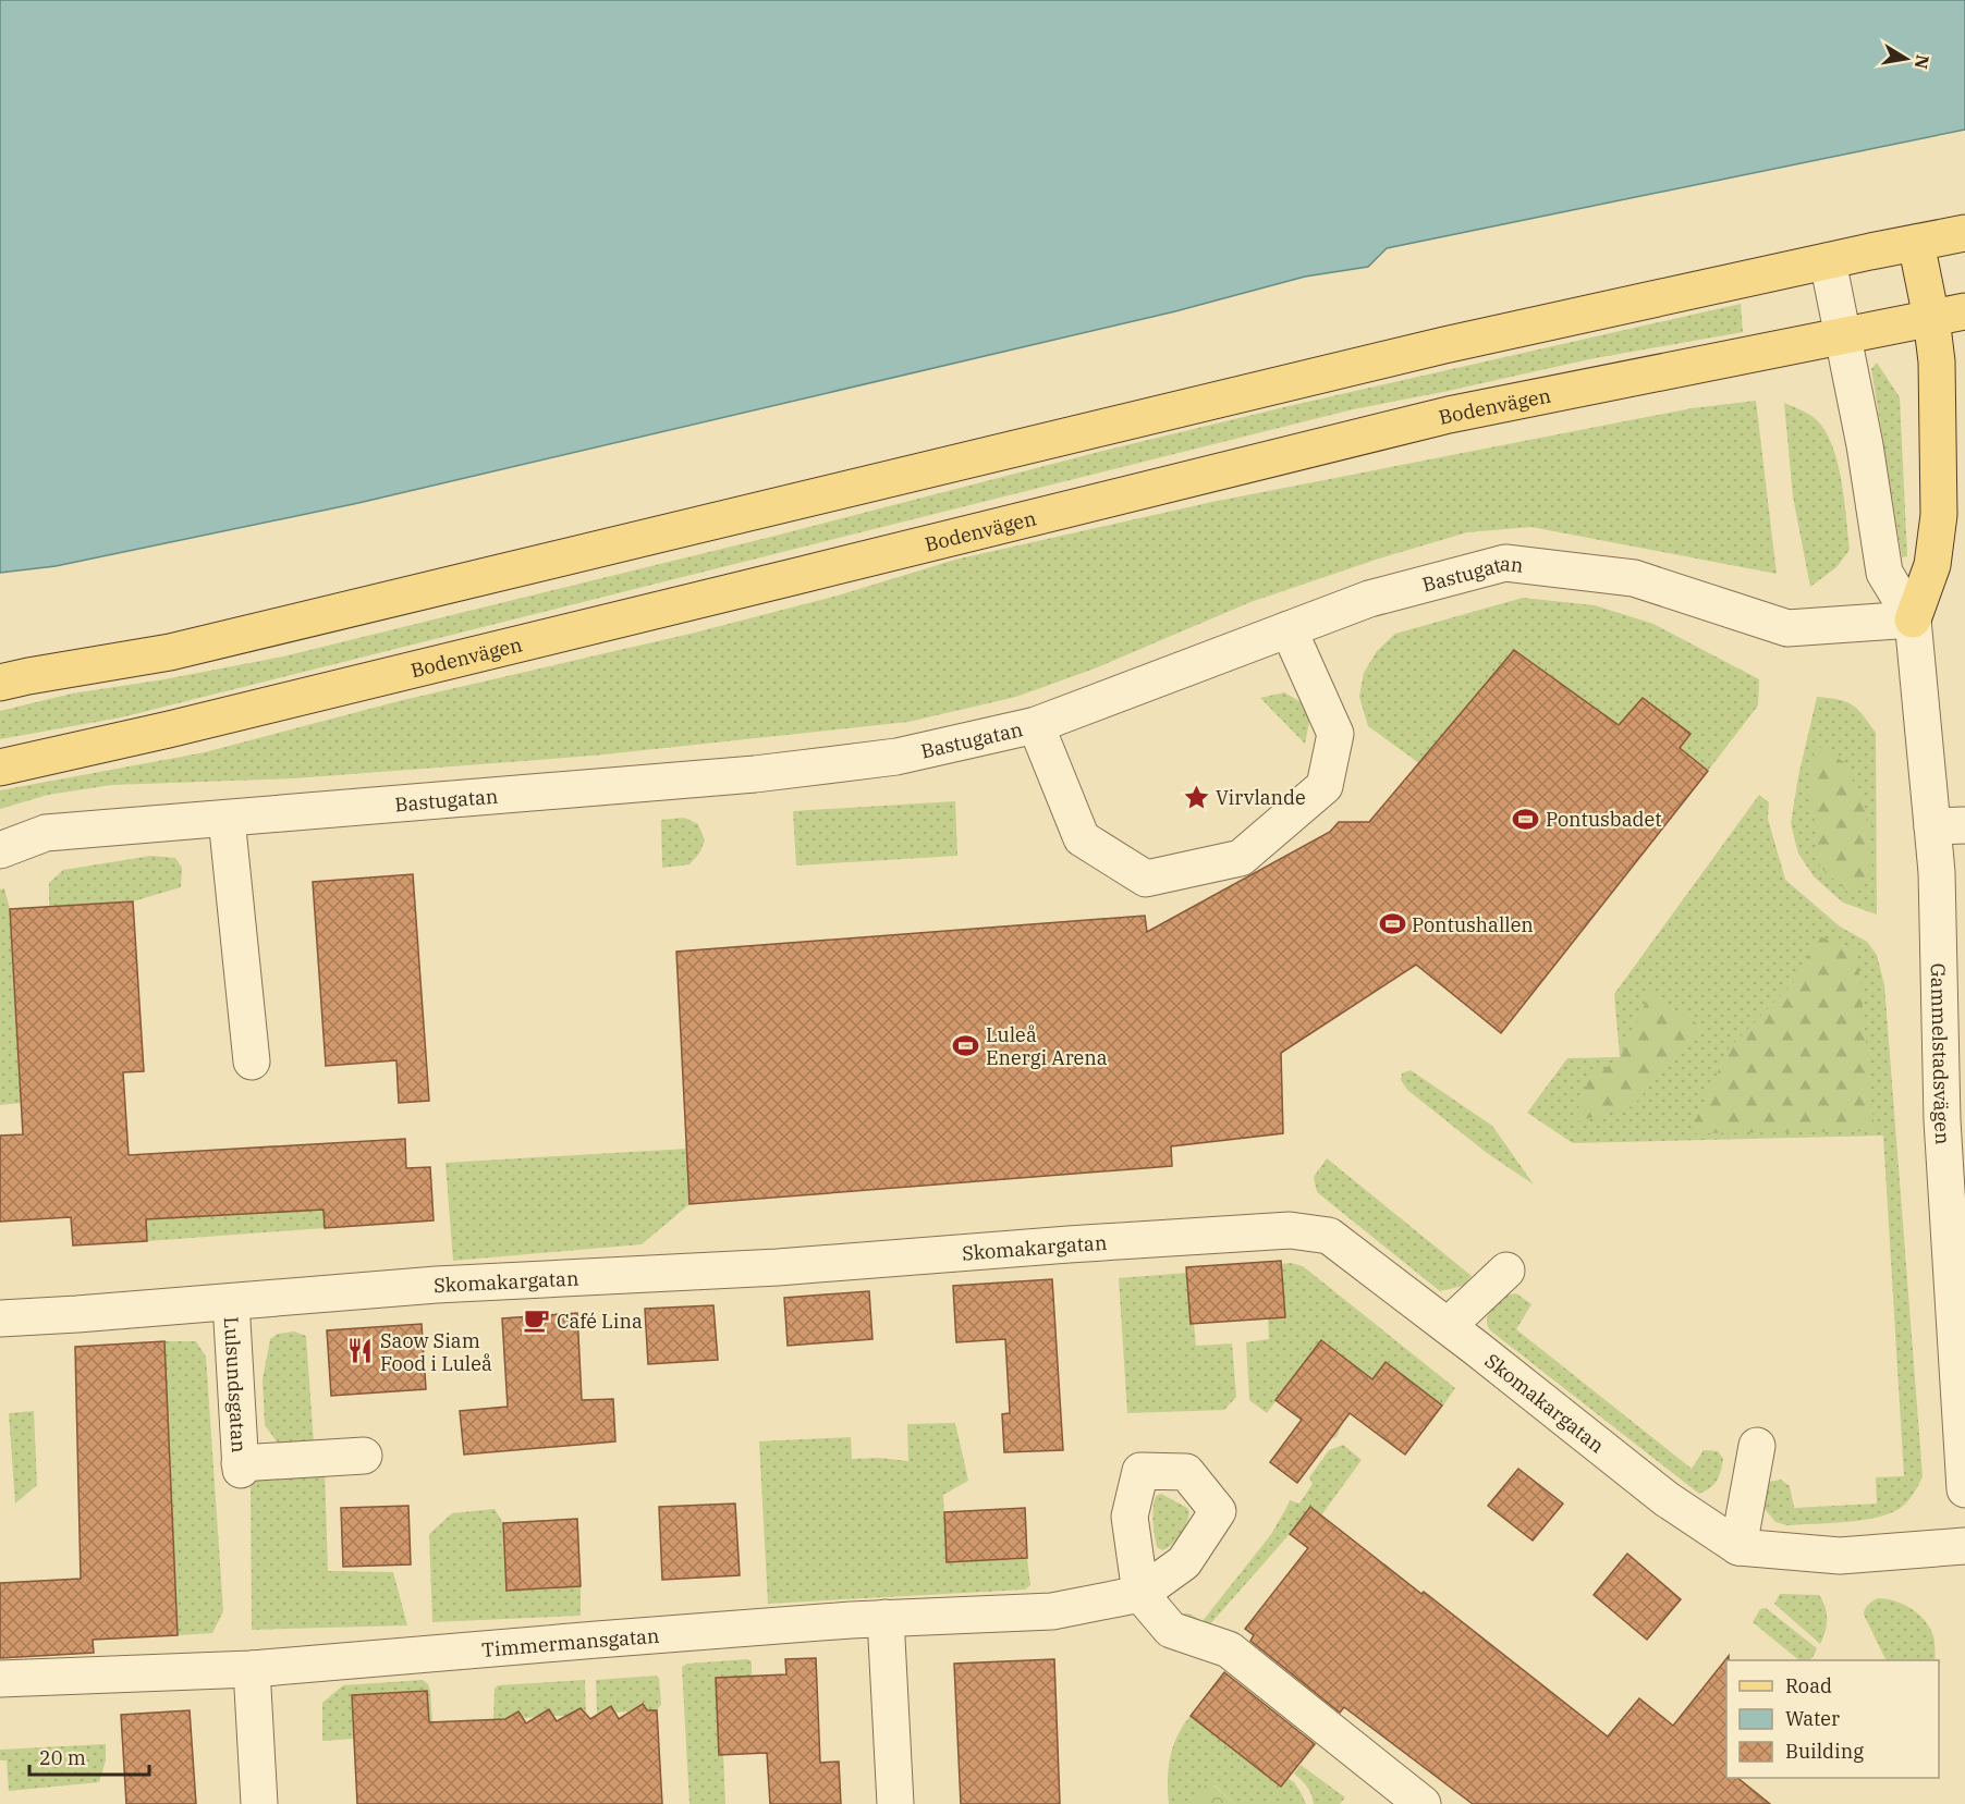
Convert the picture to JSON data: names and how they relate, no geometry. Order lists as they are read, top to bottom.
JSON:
{
  "streets": {
    "main road": ["Bodenvägen"],
    "street": [
      "Bastugatan",
      "Gammelstadsvägen",
      "Skomakargatan",
      "Lulsundsgatan",
      "Timmermansgatan"
    ]
  },
  "crossings": [
    ["Bastugatan", "Gammelstadsvägen"],
    ["Skomakargatan", "Lulsundsgatan"]
  ],
  "places": {
    "place": ["Virvlande"],
    "sports": ["Pontusbadet", "Pontushallen", "Luleå Energi Arena"],
    "cafe": ["Café Lina"],
    "restaurant": ["Saow Siam Food i Luleå"]
  },
  "legend": ["Road", "Water", "Building"],
  "scale_bar": "20 m",
  "north": "right"
}
